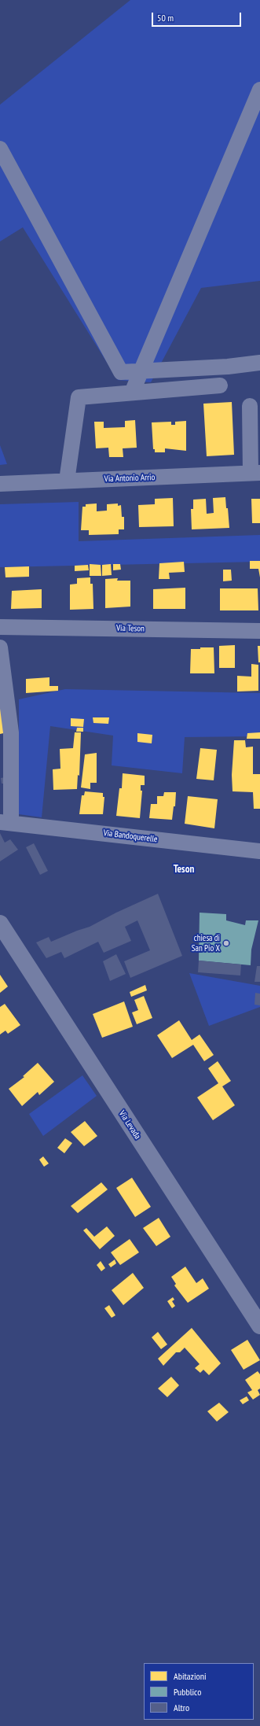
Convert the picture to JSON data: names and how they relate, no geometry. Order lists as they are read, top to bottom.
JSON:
{
  "streets": {
    "main road": ["Via Levada"],
    "street": ["Via Antonio Arrio", "Via Teson", "Via Bandoquerelle"]
  },
  "districts": ["Teson"],
  "places": ["chiesa di San Pio X"],
  "legend": ["Abitazioni", "Pubblico", "Altro"],
  "scale_bar": "50 m"
}
